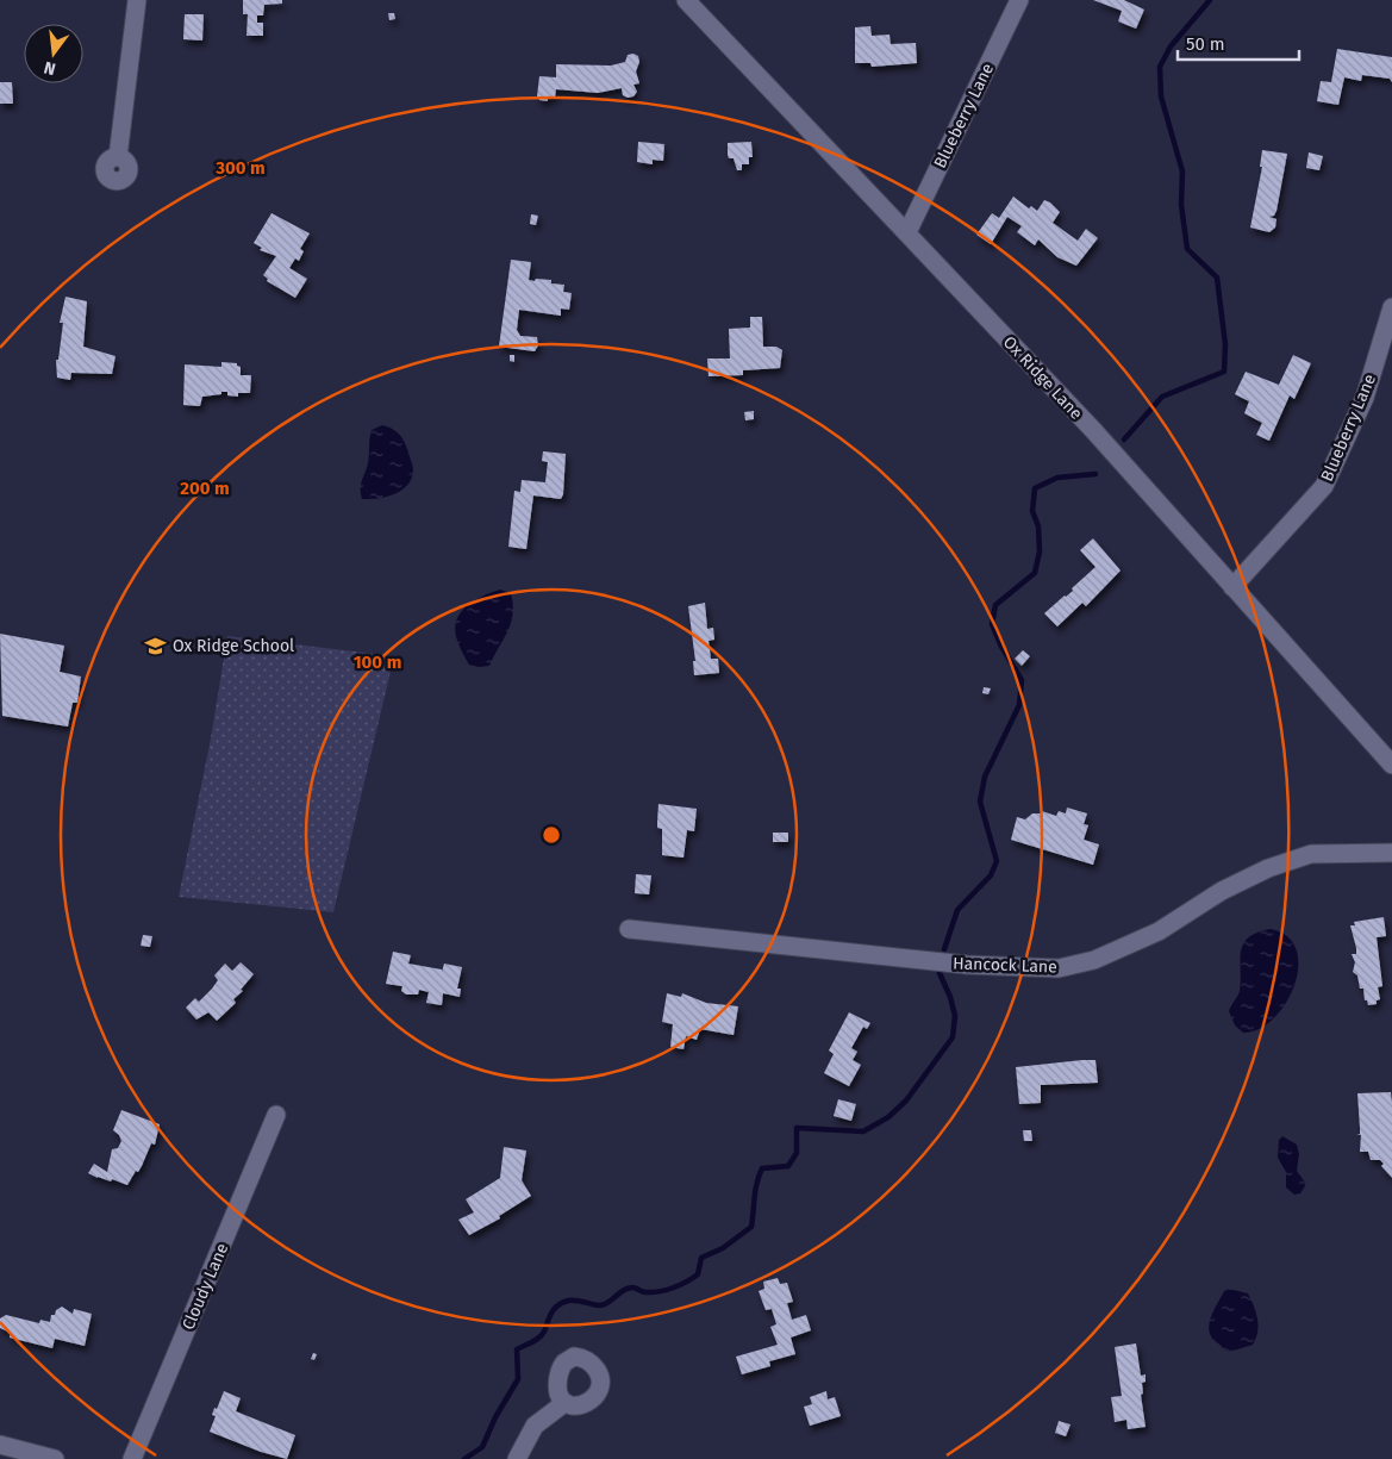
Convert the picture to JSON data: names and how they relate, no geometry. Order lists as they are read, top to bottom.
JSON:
{
  "streets": {
    "street": [
      "Blueberry Lane",
      "Ox Ridge Lane",
      "Hancock Lane",
      "Cloudy Lane"
    ]
  },
  "crossings": [
    ["Blueberry Lane", "Ox Ridge Lane"]
  ],
  "places": {
    "school or university": ["Ox Ridge School"]
  },
  "scale_bar": "50 m",
  "north": "bottom",
  "rings": ["300 m", "200 m", "100 m"]
}
